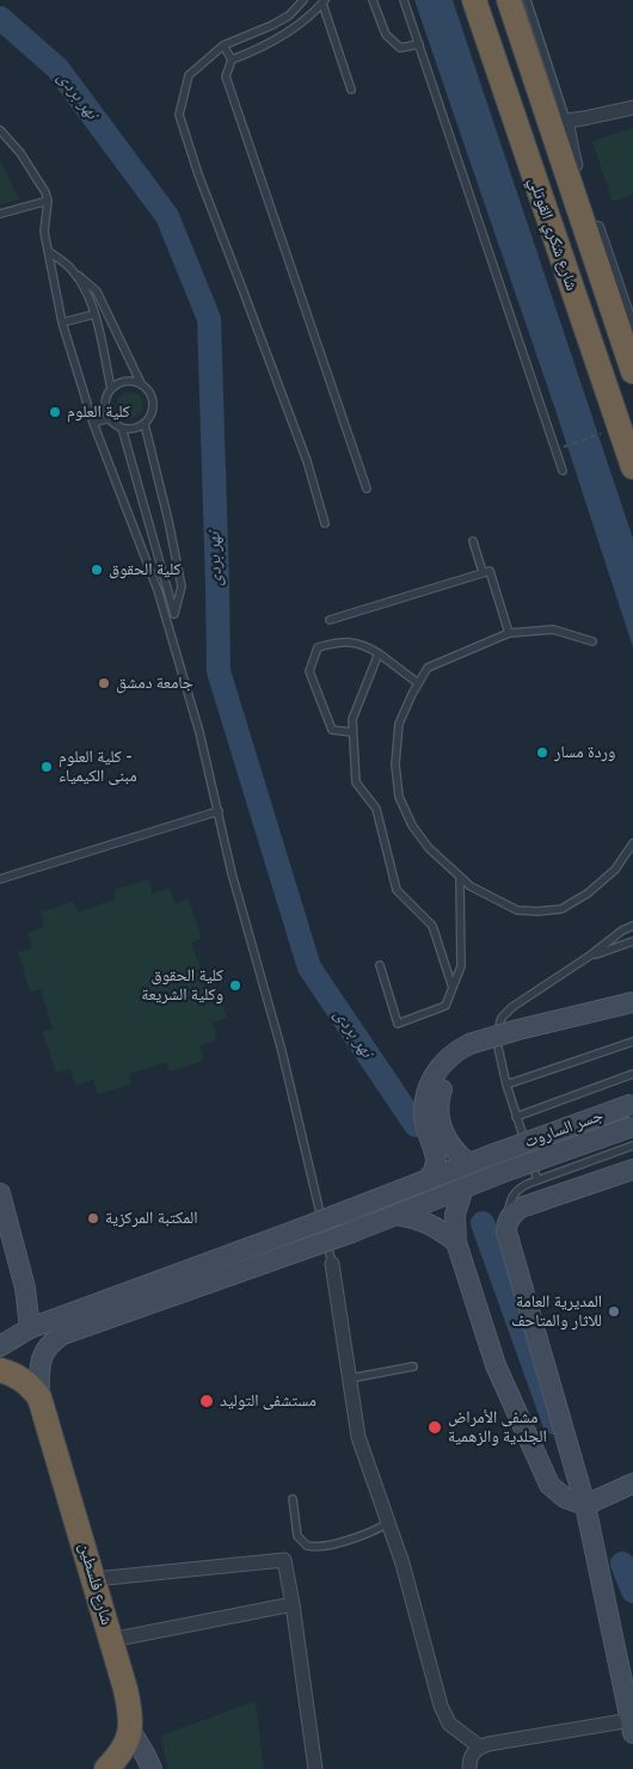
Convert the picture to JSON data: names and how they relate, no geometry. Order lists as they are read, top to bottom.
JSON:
{
  "streets": {
    "highway": ["شارع شكري القوتلي", "شارع فلسطين"],
    "main road": ["جسر الساروت"]
  },
  "crossings": [
    ["جسر الساروت", "شارع فلسطين"]
  ],
  "water": ["نهر بردى"],
  "places": [
    "كلية العلوم",
    "كلية الحقوق",
    "جامعة دمشق",
    "وردة مسار",
    "كلية العلوم - مبنى الكيمياء",
    "كلية الحقوق وكلية الشريعة",
    "المكتبة المركزية",
    "المديرية العامة للاثار والمتاحف",
    "مستشفى التوليد",
    "مشفى الأمراض الجلدية والزهمية"
  ]
}
